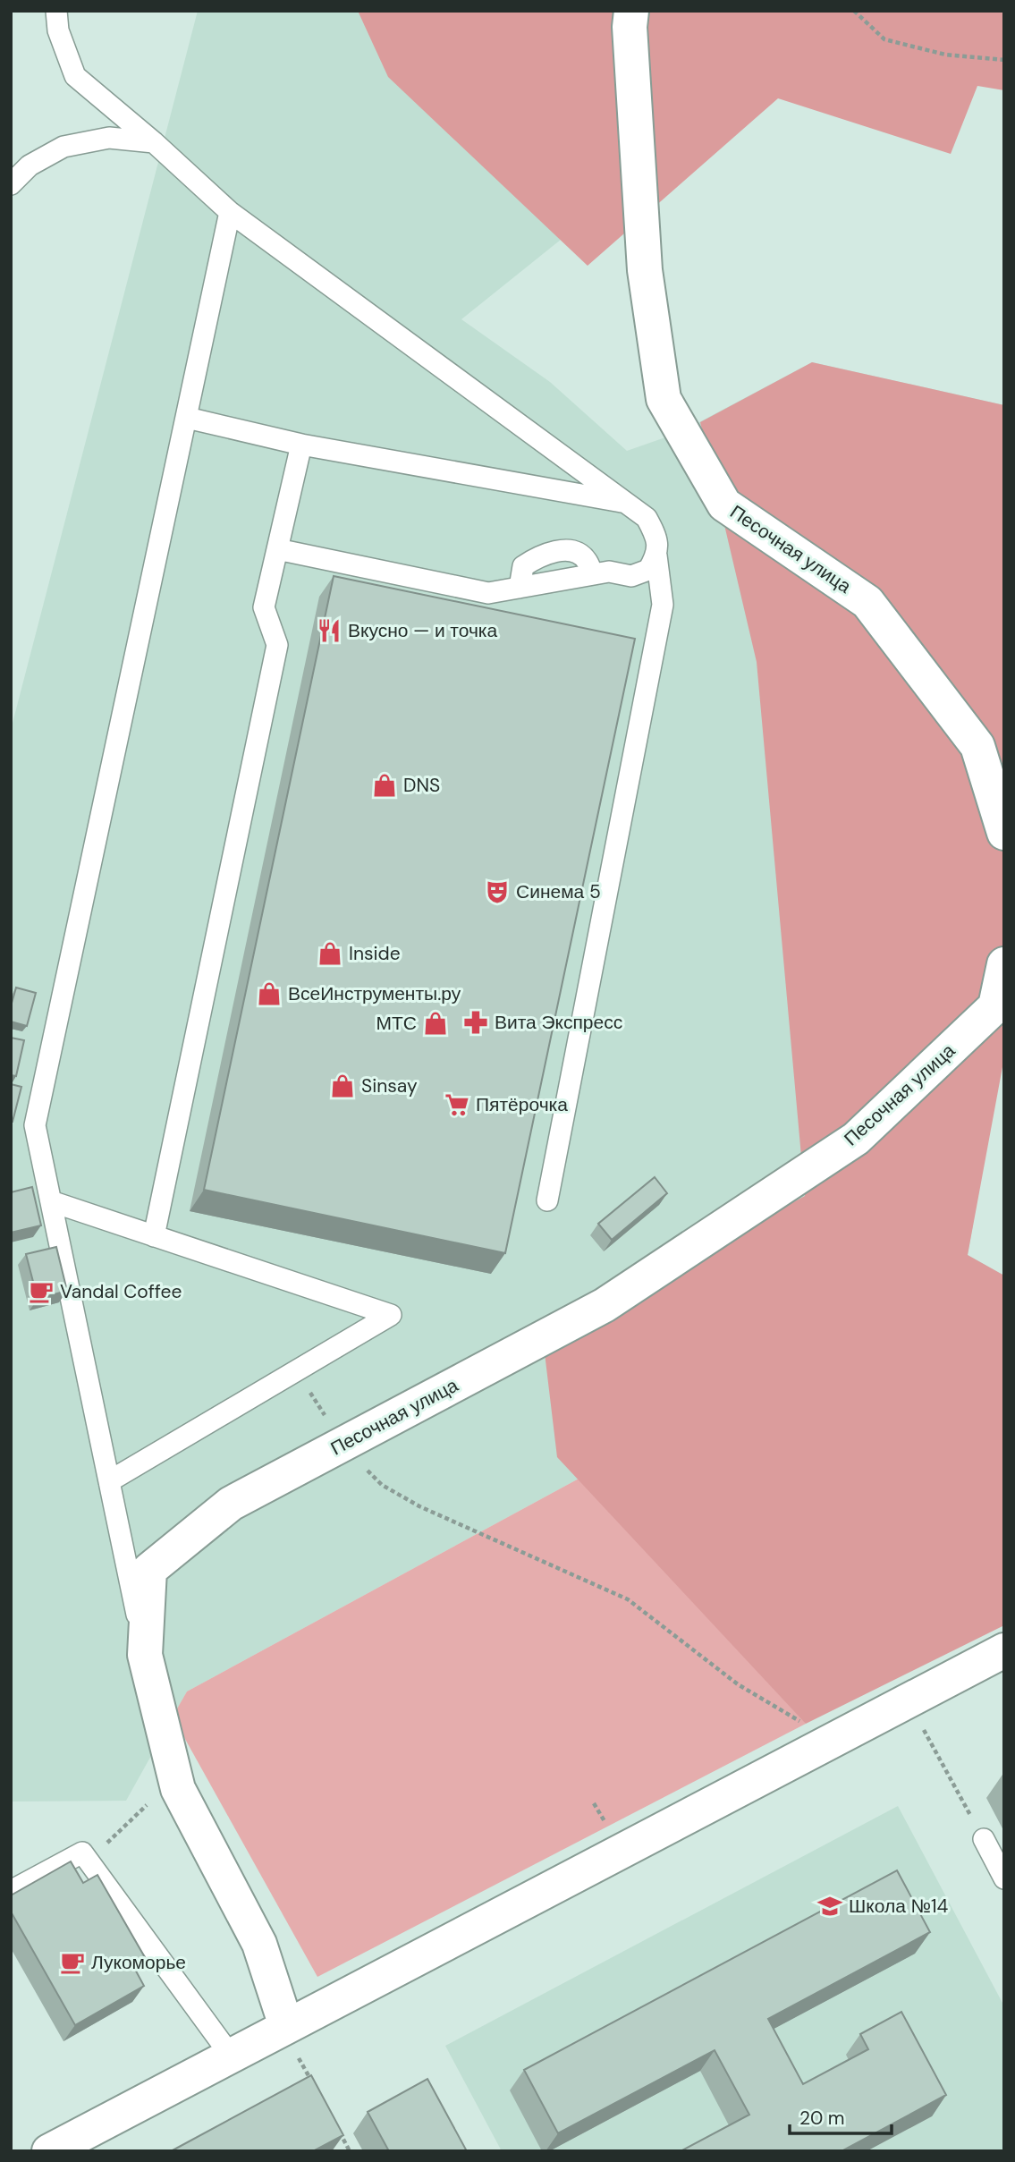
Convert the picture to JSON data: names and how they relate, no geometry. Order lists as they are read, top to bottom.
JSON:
{
  "streets": {
    "street": ["Песочная улица"]
  },
  "places": {
    "restaurant": ["Вкусно — и точка"],
    "shop": [
      "DNS",
      "Inside",
      "ВсеИнструменты.ру",
      "МТС",
      "Sinsay"
    ],
    "theatre": ["Синема 5"],
    "pharmacy": ["Вита Экспресс"],
    "supermarket": ["Пятёрочка"],
    "cafe": ["Vandal Coffee", "Лукоморье"],
    "school or university": ["Школа №14"]
  },
  "scale_bar": "20 m"
}
